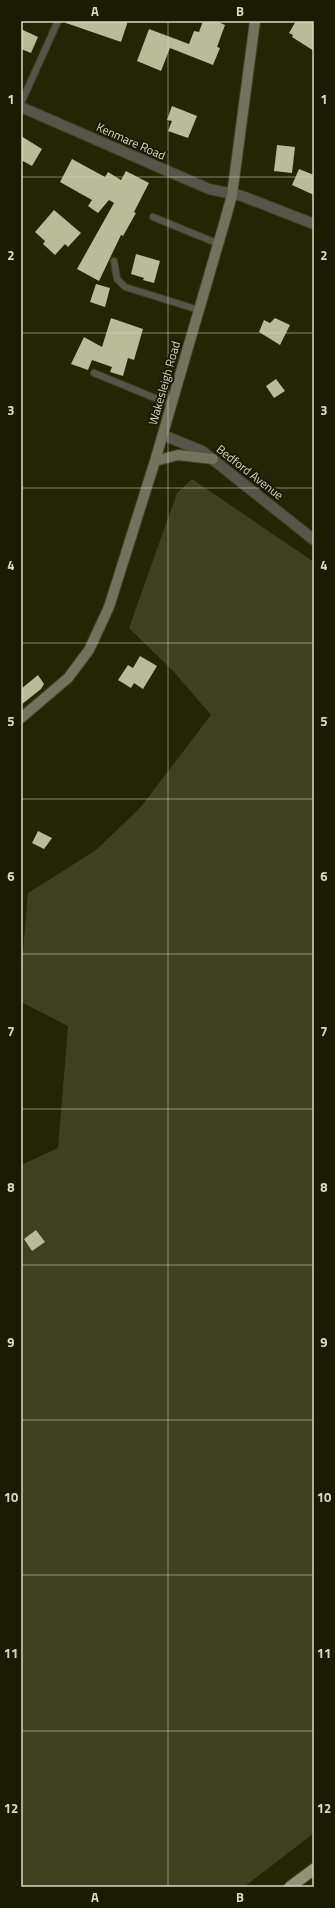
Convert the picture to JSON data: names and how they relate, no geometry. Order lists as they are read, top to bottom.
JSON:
{
  "streets": {
    "main road": ["Wakesleigh Road"],
    "street": ["Kenmare Road", "Bedford Avenue"]
  },
  "crossings": [
    ["Kenmare Road", "Wakesleigh Road"],
    ["Wakesleigh Road", "Bedford Avenue"]
  ],
  "grid": {
    "columns": ["A", "B"],
    "rows": [
      "1",
      "2",
      "3",
      "4",
      "5",
      "6",
      "7",
      "8",
      "9",
      "10",
      "11",
      "12"
    ]
  }
}
